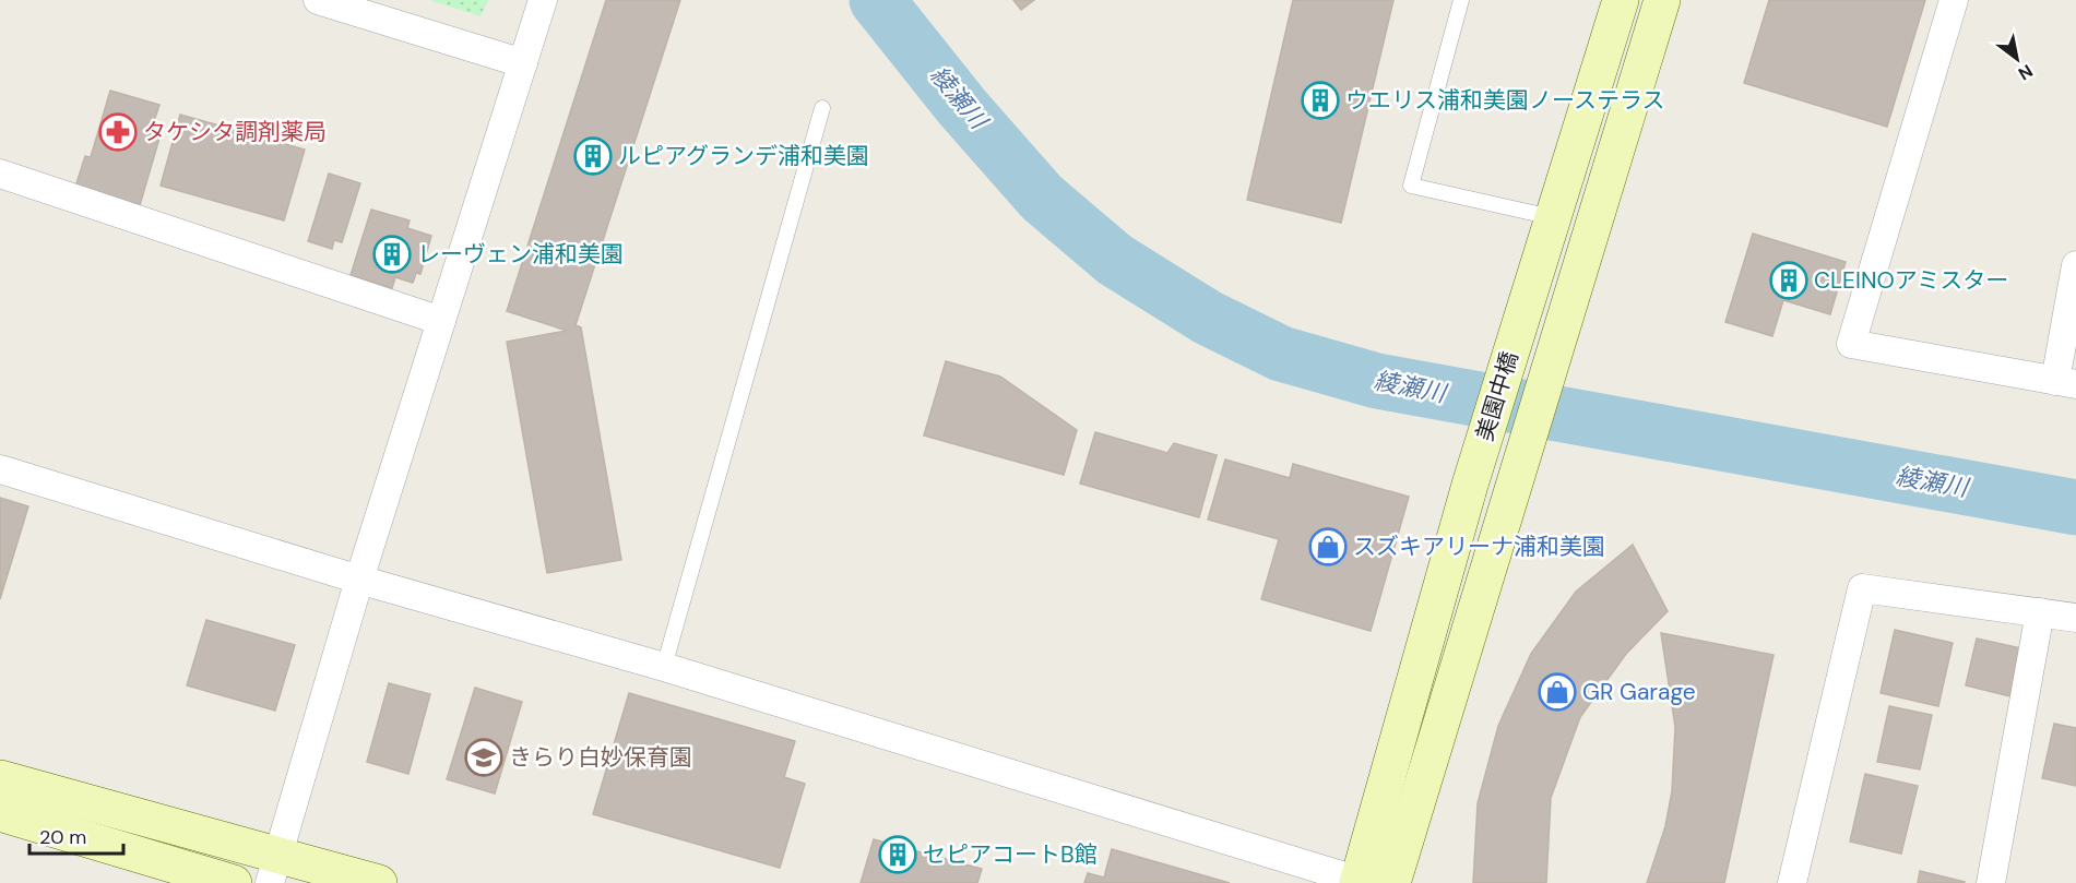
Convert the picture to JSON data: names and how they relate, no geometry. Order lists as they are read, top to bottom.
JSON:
{
  "streets": {
    "street": ["美園中橋"]
  },
  "water": ["綾瀬川"],
  "places": {
    "building": [
      "ウエリス浦和美園ノーステラス",
      "ルピアグランデ浦和美園",
      "レーヴェン浦和美園",
      "CLEINOアミスター",
      "セピアコートB館"
    ],
    "pharmacy": ["タケシタ調剤薬局"],
    "shop": ["スズキアリーナ浦和美園", "GR Garage"],
    "school or university": ["きらり白妙保育園"]
  },
  "scale_bar": "20 m",
  "north": "bottom right"
}
